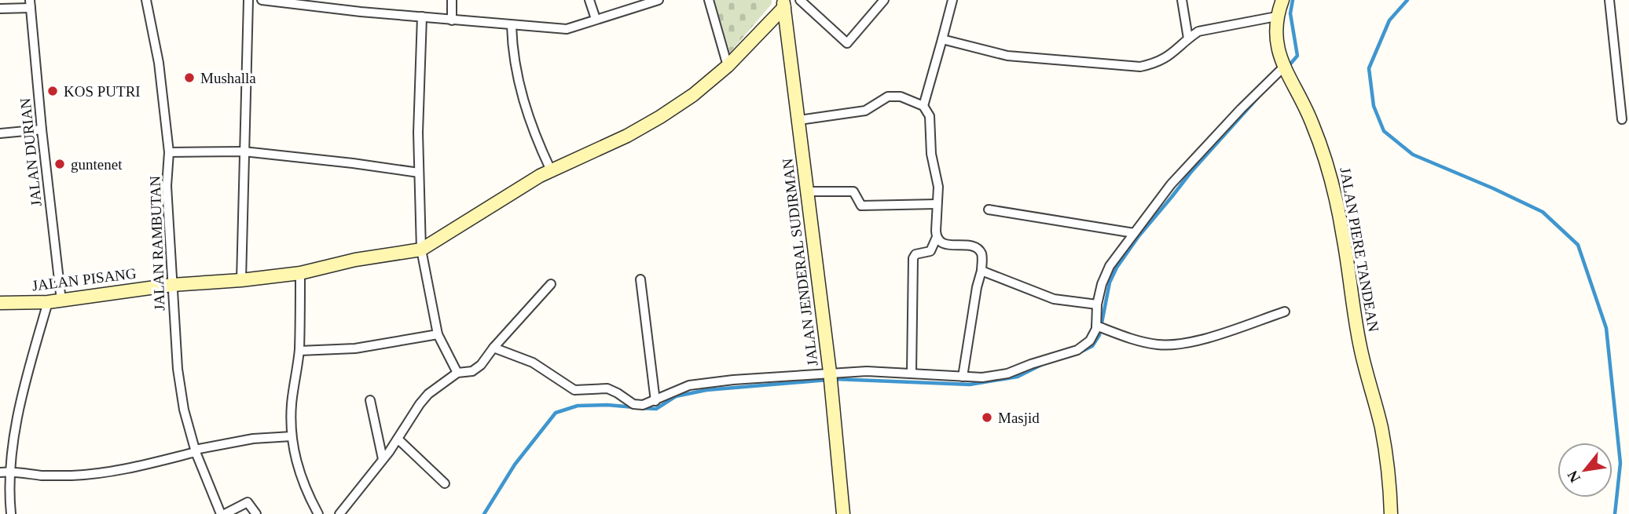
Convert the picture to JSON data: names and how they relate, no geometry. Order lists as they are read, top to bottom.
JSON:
{
  "streets": {
    "street": [
      "JALAN DURIAN",
      "JALAN RAMBUTAN",
      "JALAN PIERE TANDEAN",
      "JALAN JENDERAL SUDIRMAN",
      "JALAN PISANG"
    ]
  },
  "crossings": [
    ["JALAN DURIAN", "JALAN PISANG"],
    ["JALAN RAMBUTAN", "JALAN PISANG"]
  ],
  "places": [
    "Mushalla",
    "KOS PUTRI",
    "guntenet",
    "Masjid"
  ],
  "north": "bottom left"
}
